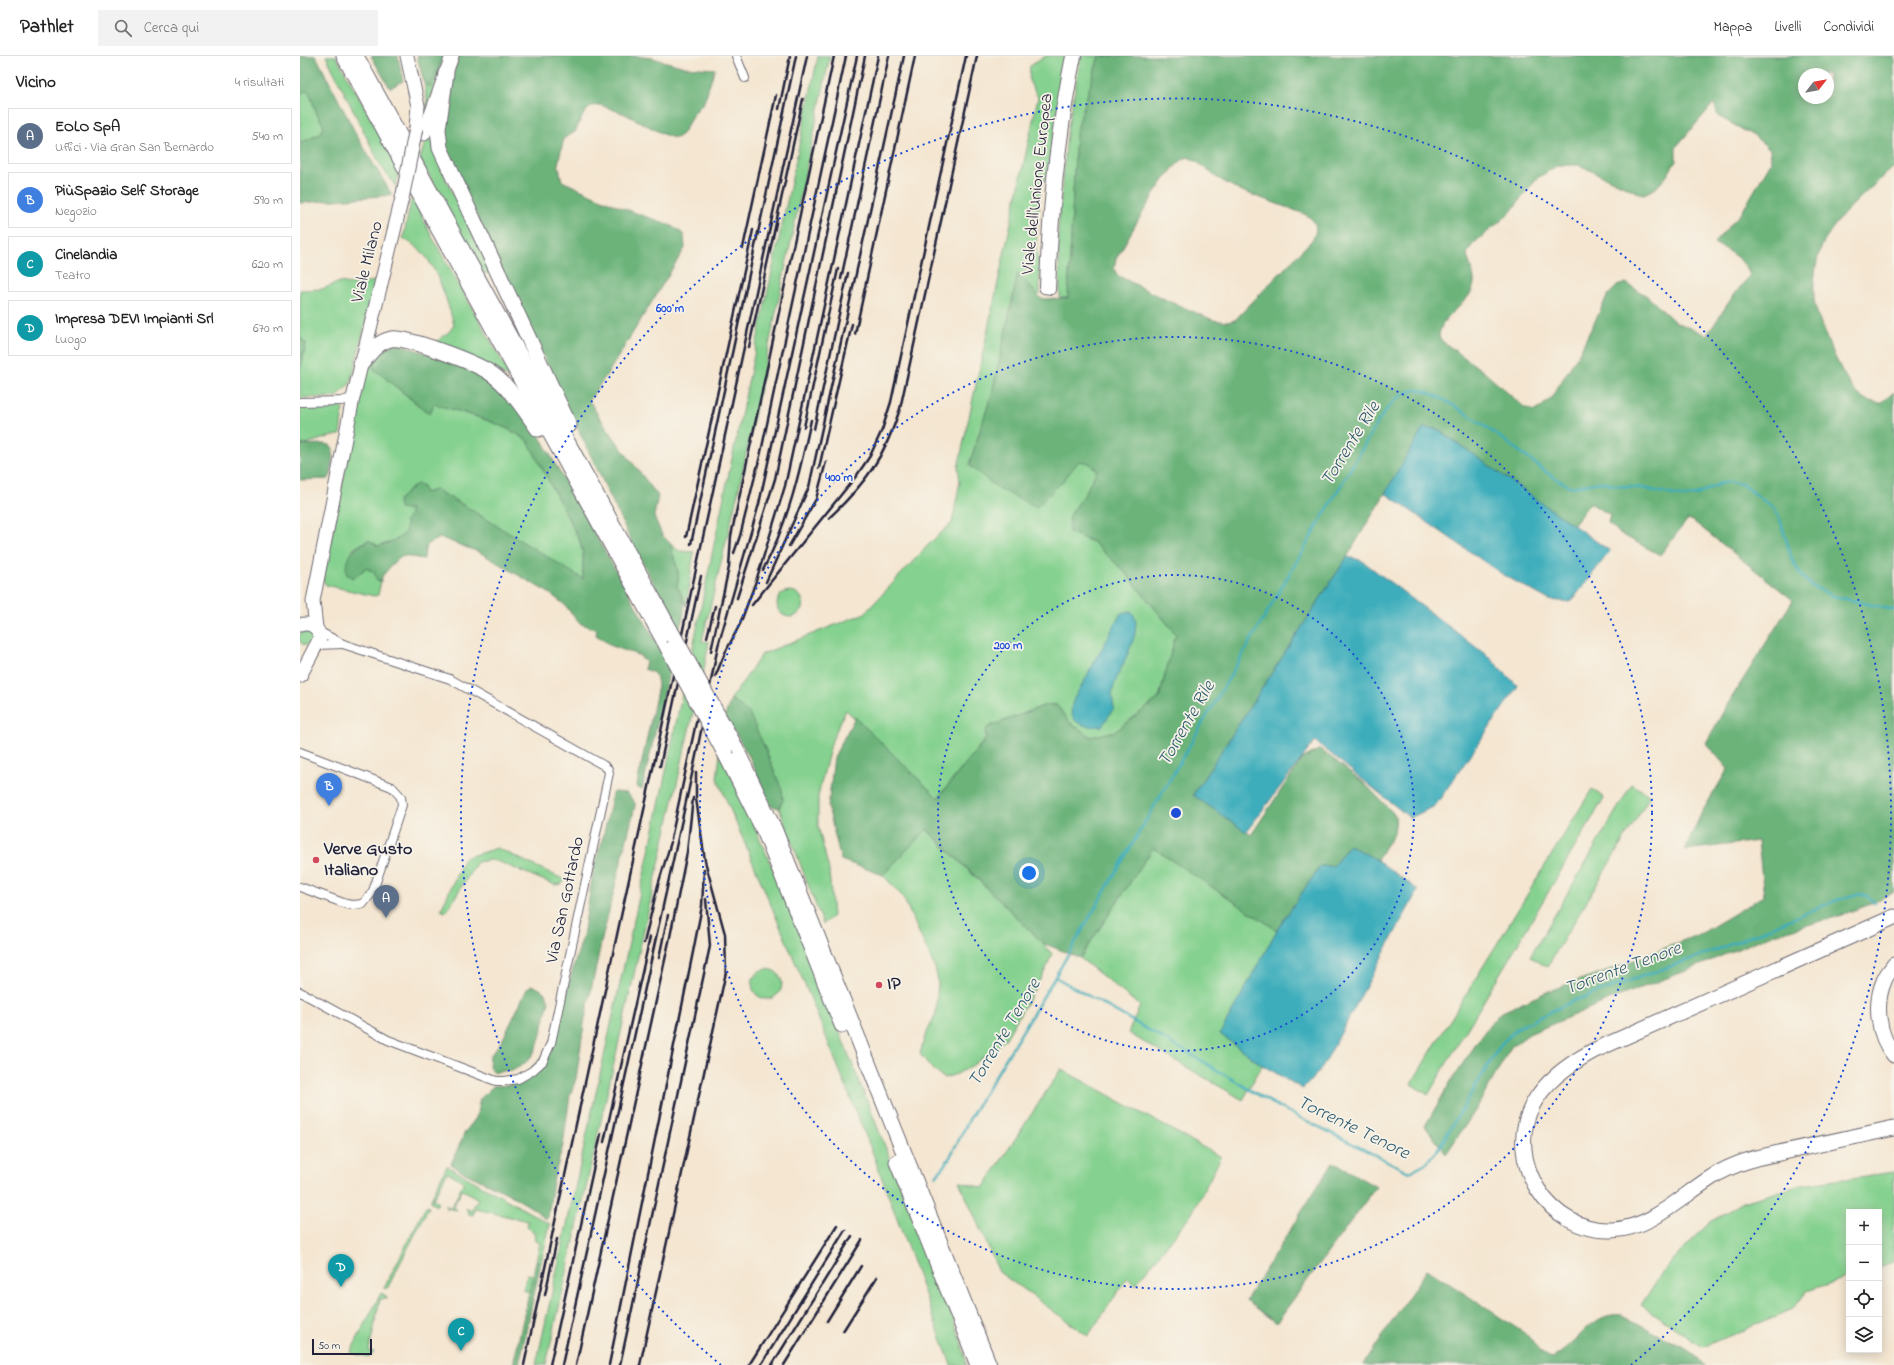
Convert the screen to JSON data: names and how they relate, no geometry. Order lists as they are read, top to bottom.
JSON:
{
  "streets": {
    "main road": ["Viale Milano"],
    "street": ["Viale dell'Unione Europea", "Via San Gottardo"]
  },
  "water": ["Torrente Rile", "Torrente Tenore"],
  "places": ["Verve Gusto Italiano", "IP"],
  "scale_bar": "50 m",
  "north": "top right",
  "page": {
    "header": "Pathlet",
    "search": "Cerca qui",
    "nav": ["Mappa", "Livelli", "Condividi"],
    "heading": ["Vicino", "4 risultati"],
    "list": [
      {
        "mark": "A",
        "name": "EOLO SpA",
        "note": "Uffici · Via Gran San Bernardo",
        "value": "540 m"
      },
      {
        "mark": "B",
        "name": "PiùSpazio Self Storage",
        "note": "Negozio",
        "value": "590 m"
      },
      {
        "mark": "C",
        "name": "Cinelandia",
        "note": "Teatro",
        "value": "620 m"
      },
      {
        "mark": "D",
        "name": "Impresa DEVI Impianti Srl",
        "note": "Luogo",
        "value": "670 m"
      }
    ],
    "pins": [
      "B",
      "A",
      "D",
      "C"
    ],
    "map_buttons": ["+", "−"],
    "scale": "50 m"
  },
  "rings": ["600 m", "400 m", "200 m"]
}
